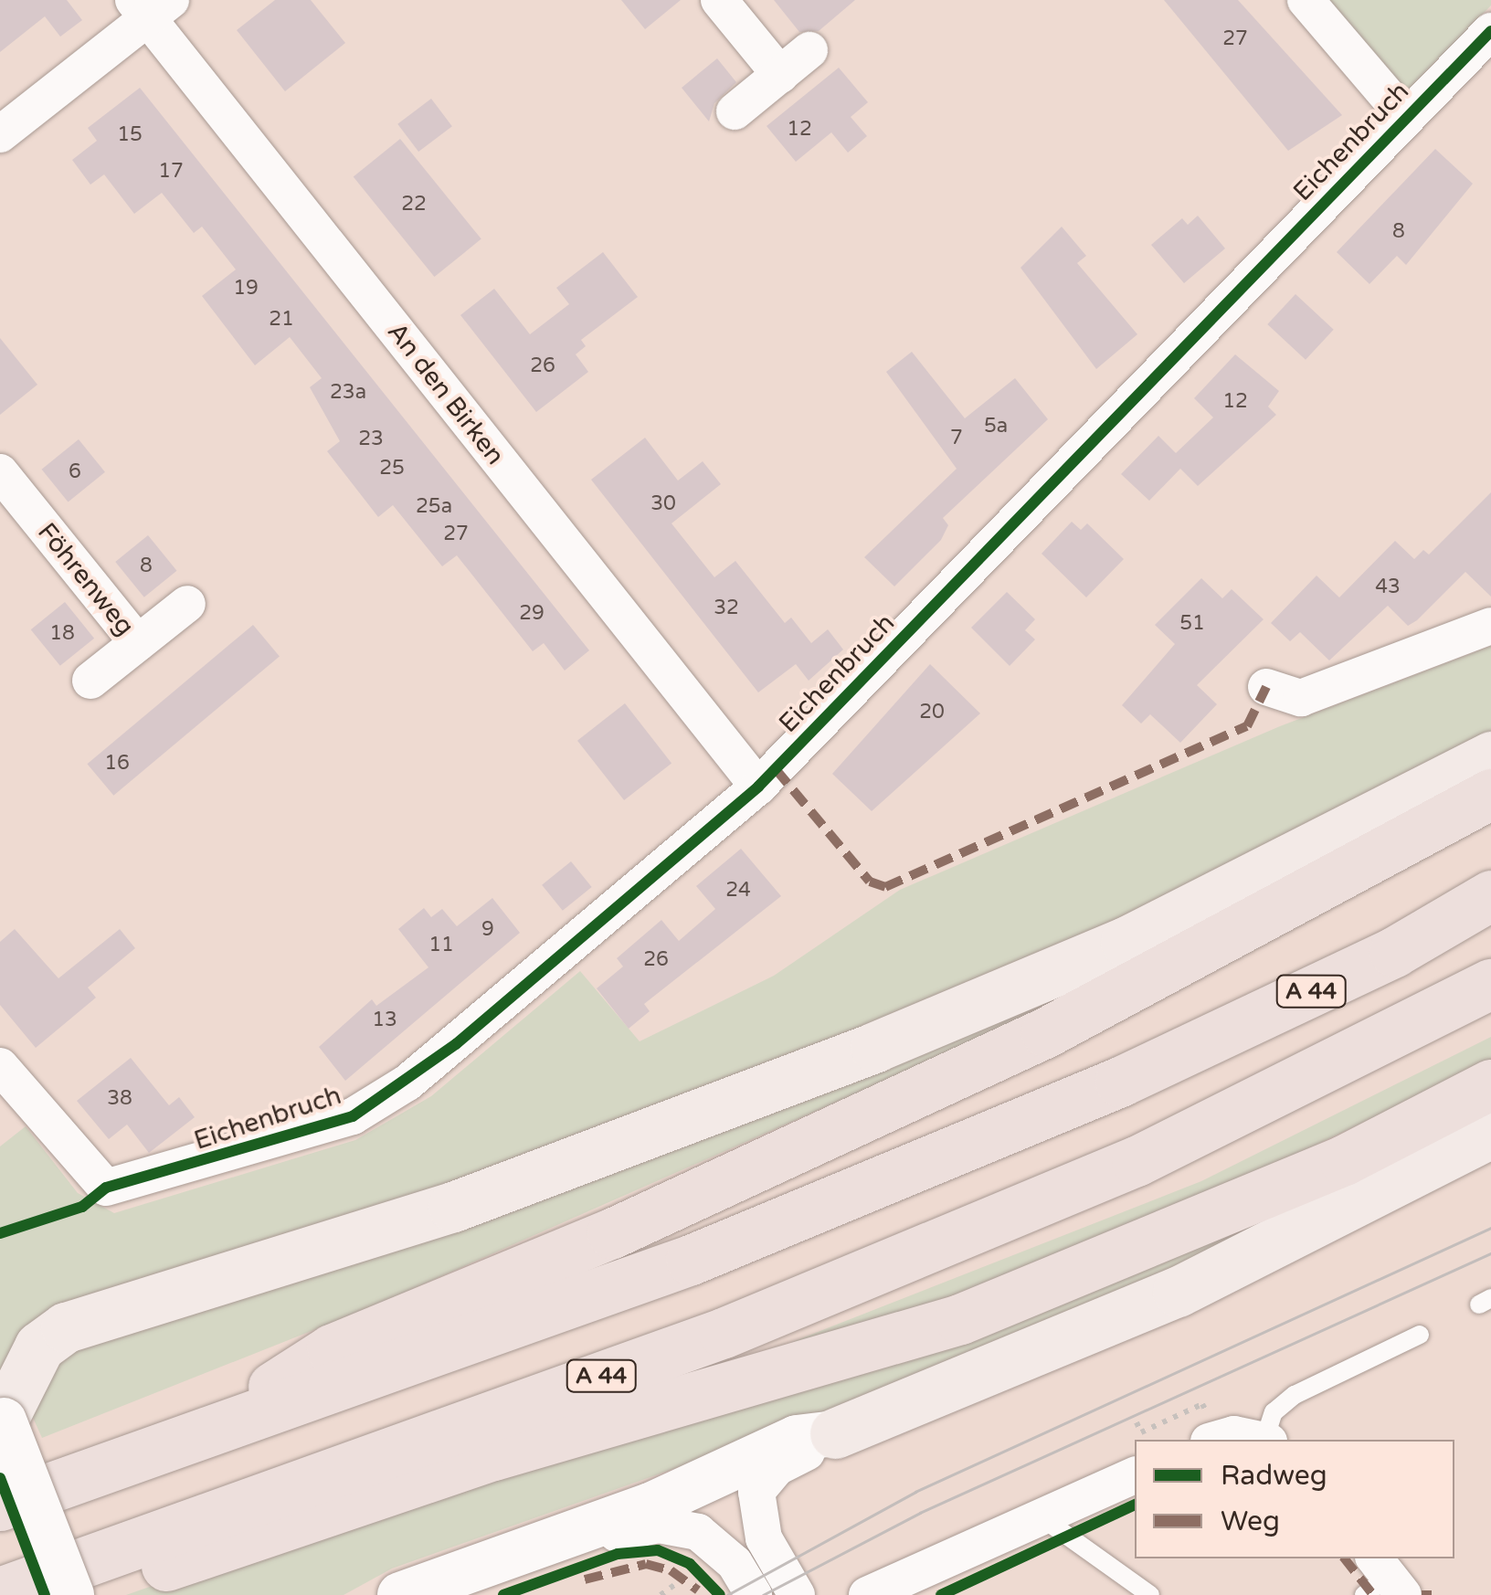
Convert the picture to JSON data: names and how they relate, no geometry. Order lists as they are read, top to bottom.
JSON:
{
  "streets": {
    "highway": ["A 44"],
    "street": ["Eichenbruch", "An den Birken", "Föhrenweg"]
  },
  "crossings": [
    ["Eichenbruch", "An den Birken"]
  ],
  "house_numbers": [
    "27",
    "12",
    "15",
    "17",
    "22",
    "8",
    "19",
    "21",
    "26",
    "23a",
    "12",
    "5a",
    "7",
    "23",
    "25",
    "6",
    "30",
    "25a",
    "27",
    "8",
    "43",
    "32",
    "29",
    "51",
    "18",
    "20",
    "16",
    "24",
    "9",
    "11",
    "26",
    "13",
    "38"
  ],
  "legend": ["Radweg", "Weg"]
}
